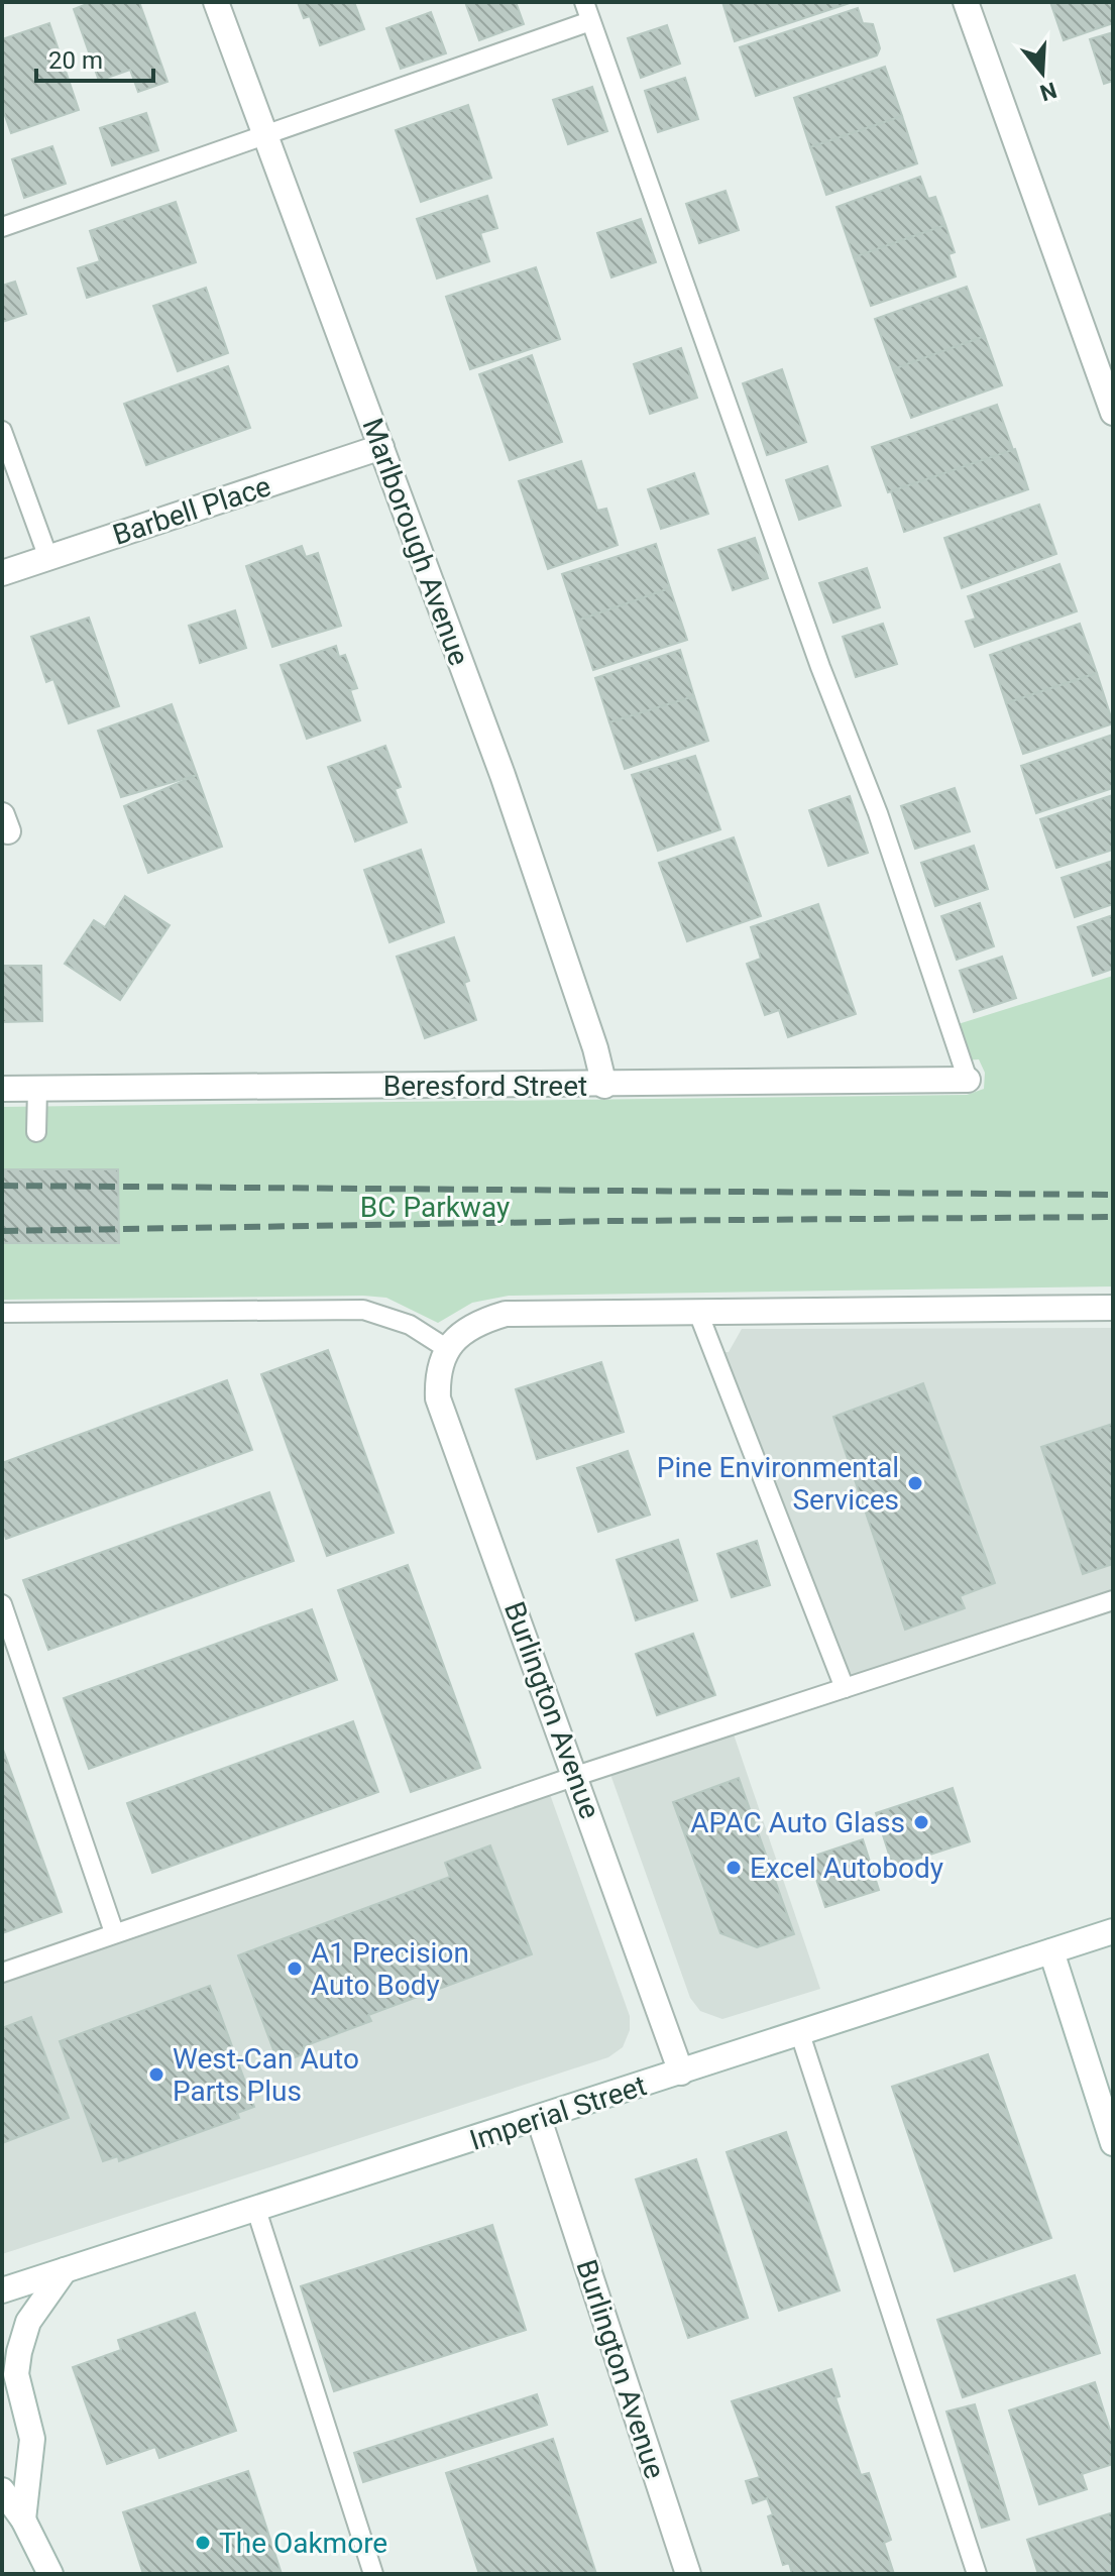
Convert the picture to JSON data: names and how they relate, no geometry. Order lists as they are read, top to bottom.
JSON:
{
  "streets": {
    "street": [
      "Barbell Place",
      "Marlborough Avenue",
      "Beresford Street",
      "Burlington Avenue",
      "Imperial Street"
    ]
  },
  "crossings": [
    ["Barbell Place", "Marlborough Avenue"],
    ["Marlborough Avenue", "Beresford Street"],
    ["Burlington Avenue", "Imperial Street"]
  ],
  "parks": ["BC Parkway"],
  "places": [
    "Pine Environmental Services",
    "APAC Auto Glass",
    "Excel Autobody",
    "A1 Precision Auto Body",
    "West-Can Auto Parts Plus",
    "The Oakmore"
  ],
  "scale_bar": "20 m",
  "north": "bottom"
}
